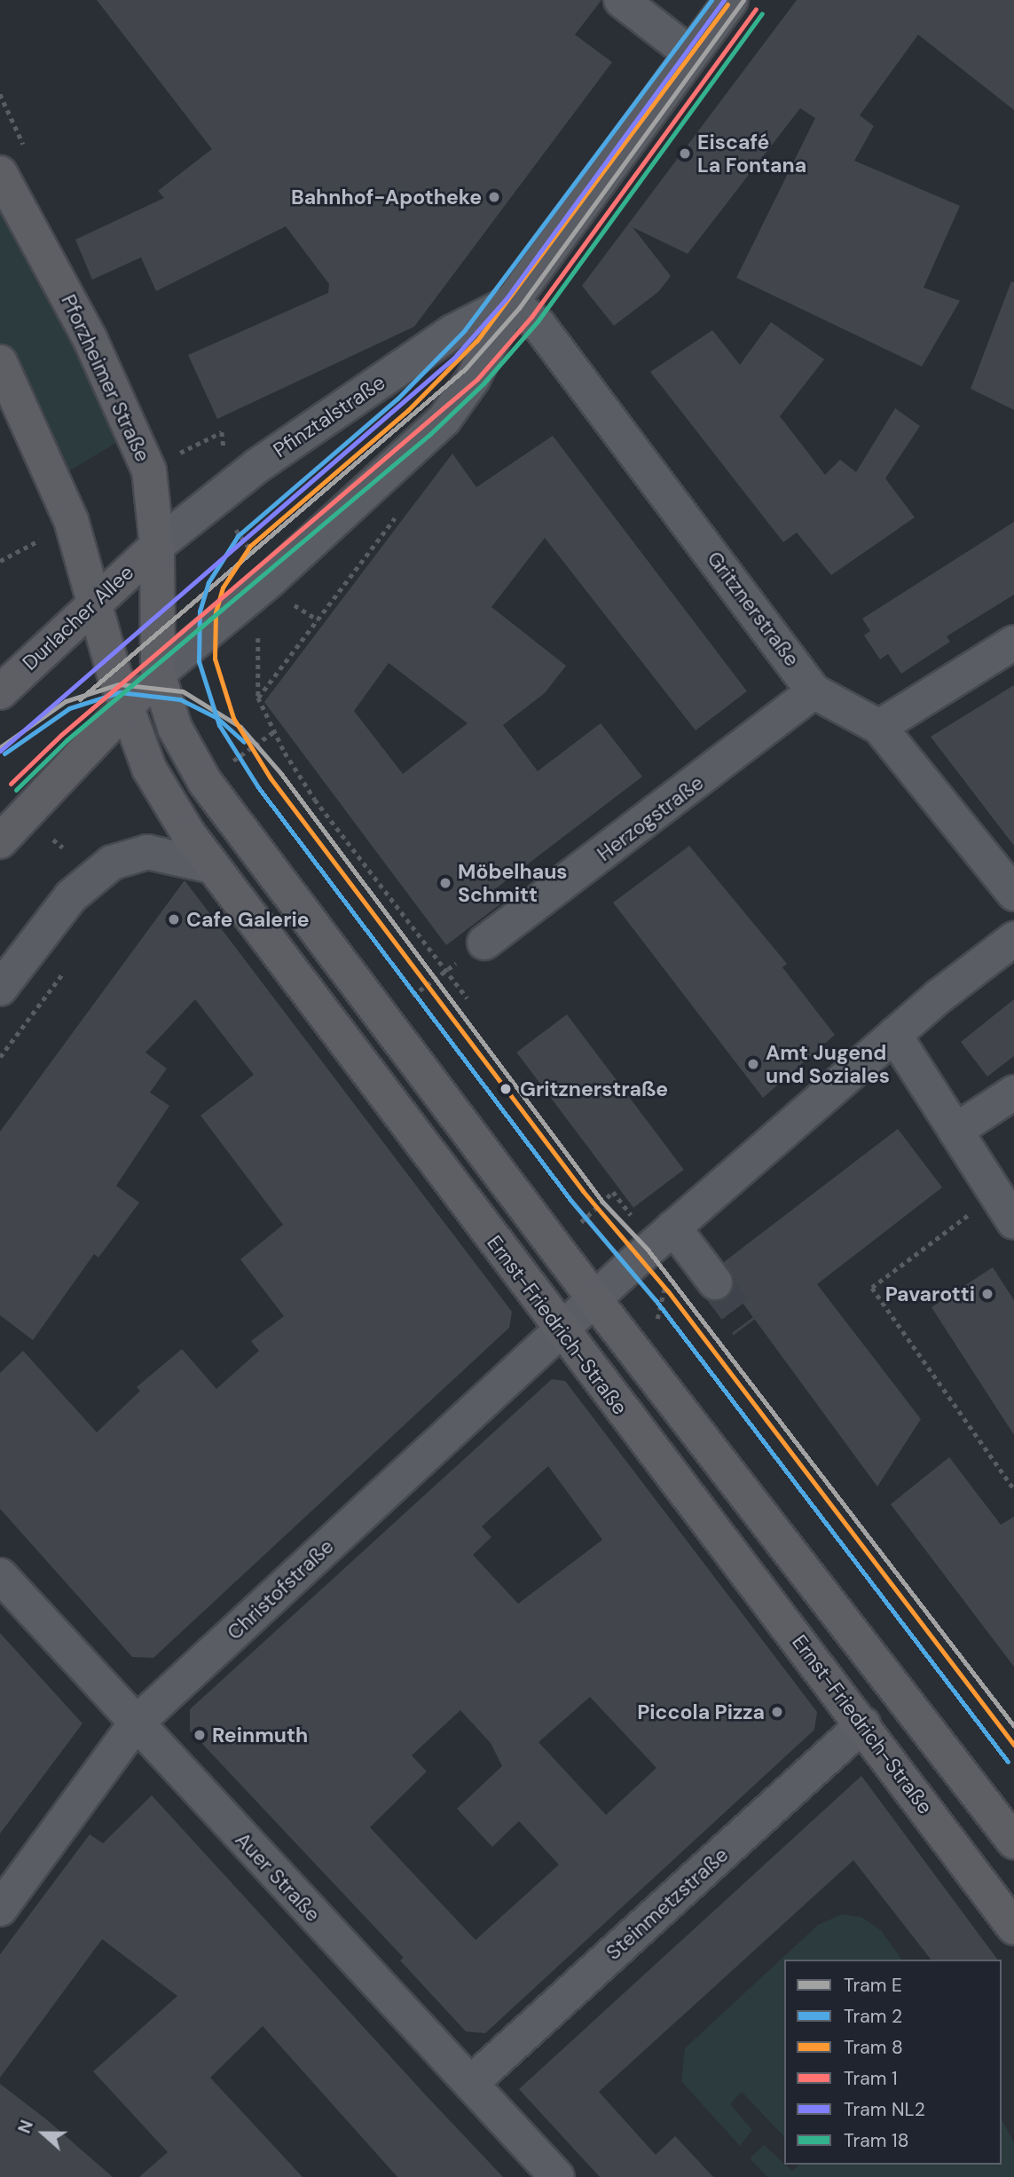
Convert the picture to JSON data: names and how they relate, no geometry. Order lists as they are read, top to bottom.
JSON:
{
  "streets": {
    "main road": ["Pforzheimer Straße", "Durlacher Allee", "Ernst-Friedrich-Straße"],
    "street": [
      "Pfinztalstraße",
      "Gritznerstraße",
      "Herzogstraße",
      "Christofstraße",
      "Auer Straße",
      "Steinmetzstraße"
    ]
  },
  "crossings": [
    ["Pforzheimer Straße", "Pfinztalstraße"],
    ["Pforzheimer Straße", "Durlacher Allee"],
    ["Pfinztalstraße", "Gritznerstraße"],
    ["Pfinztalstraße", "Durlacher Allee"],
    ["Gritznerstraße", "Herzogstraße"],
    ["Ernst-Friedrich-Straße", "Christofstraße"],
    ["Ernst-Friedrich-Straße", "Steinmetzstraße"],
    ["Christofstraße", "Auer Straße"],
    ["Auer Straße", "Steinmetzstraße"]
  ],
  "places": [
    "Eiscafé La Fontana",
    "Bahnhof-Apotheke",
    "Möbelhaus Schmitt",
    "Cafe Galerie",
    "Amt Jugend und Soziales",
    "Gritznerstraße",
    "Pavarotti",
    "Piccola Pizza",
    "Reinmuth"
  ],
  "lines": [
    "tram line E",
    "tram line 2",
    "tram line NL2",
    "tram line 8",
    "tram line 1",
    "tram line 18"
  ],
  "legend": [
    "Tram E",
    "Tram 2",
    "Tram 8",
    "Tram 1",
    "Tram NL2",
    "Tram 18"
  ],
  "north": "left"
}
